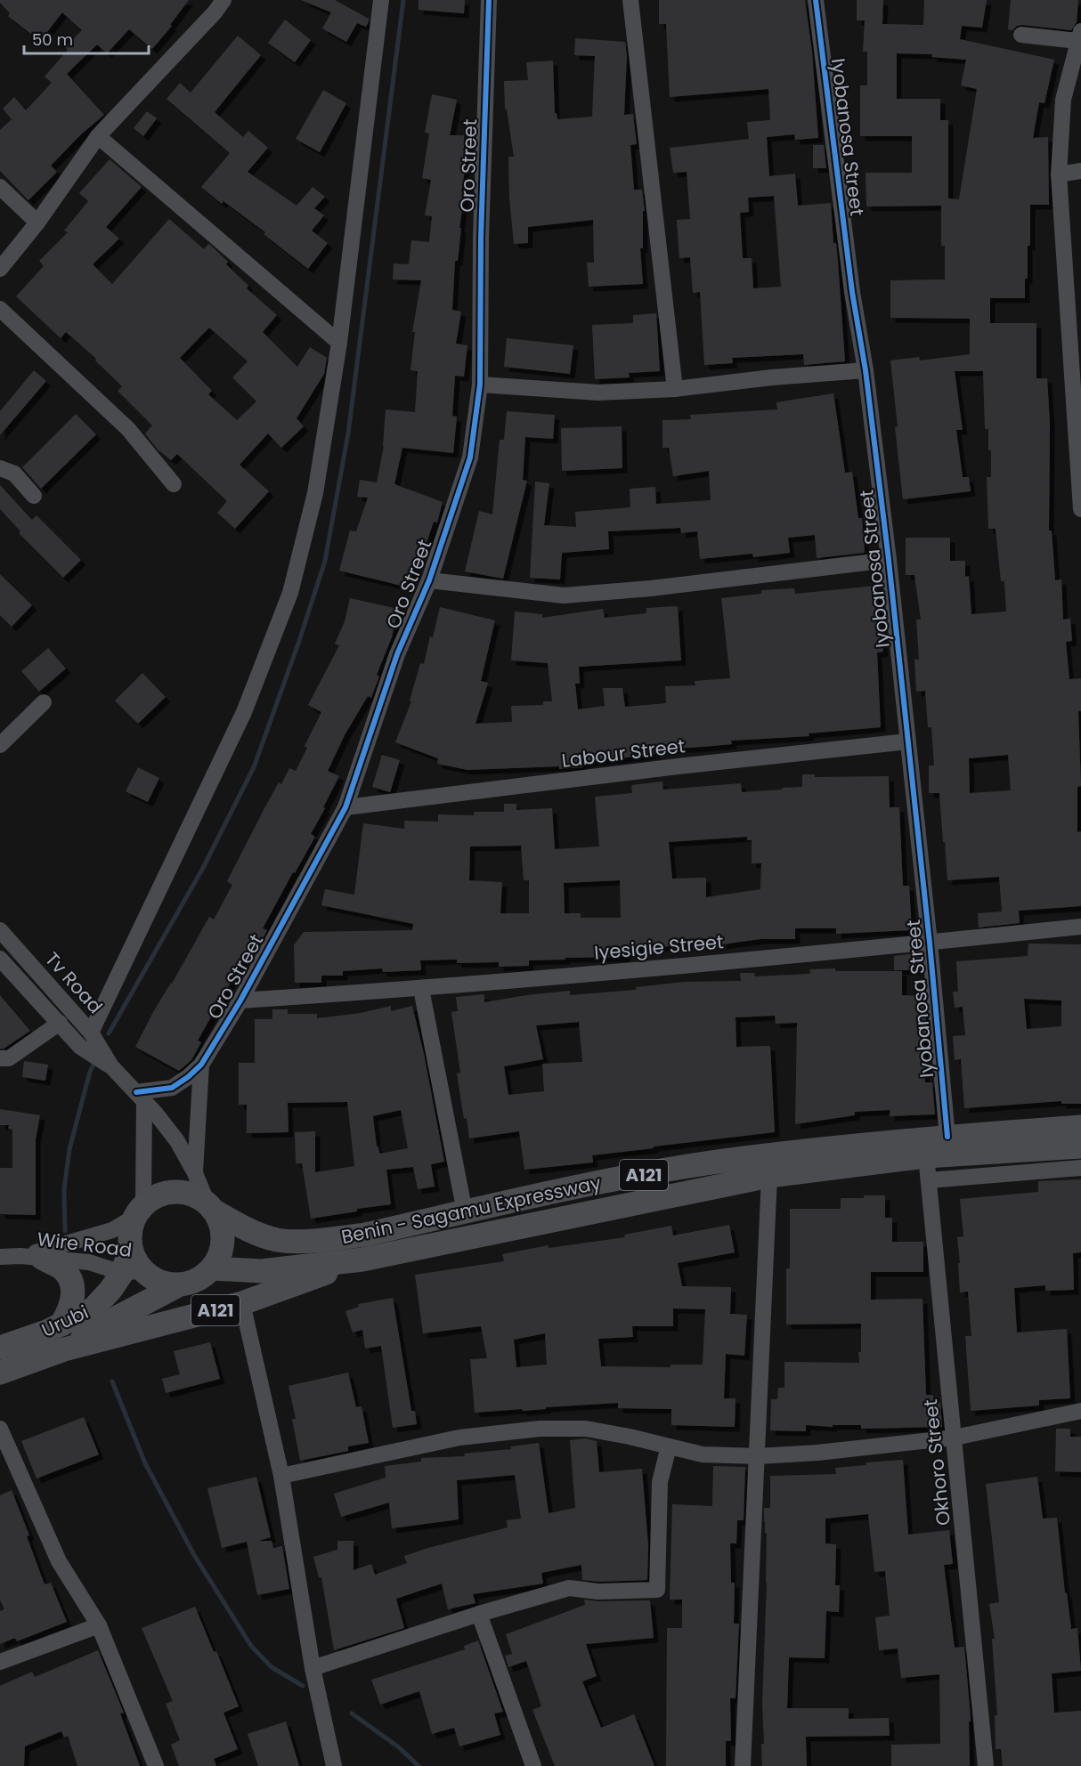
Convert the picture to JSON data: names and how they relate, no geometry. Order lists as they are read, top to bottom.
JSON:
{
  "streets": {
    "highway": ["A121", "Benin - Sagamu Expressway", "Urubi"],
    "street": [
      "Iyobanosa Street",
      "Oro Street",
      "Labour Street",
      "Iyesigie Street",
      "Tv Road",
      "Wire Road",
      "Okhoro Street"
    ]
  },
  "crossings": [
    ["Iyobanosa Street", "Labour Street"],
    ["Iyobanosa Street", "Iyesigie Street"],
    ["Iyobanosa Street", "Benin - Sagamu Expressway"],
    ["Oro Street", "Labour Street"],
    ["Oro Street", "Iyesigie Street"],
    ["Oro Street", "Tv Road"],
    ["Tv Road", "A121"],
    ["Tv Road", "Benin - Sagamu Expressway"],
    ["Tv Road", "Wire Road"],
    ["Tv Road", "Urubi"],
    ["A121", "Benin - Sagamu Expressway"],
    ["A121", "Wire Road"],
    ["A121", "Urubi"],
    ["A121", "Okhoro Street"],
    ["Benin - Sagamu Expressway", "Wire Road"],
    ["Benin - Sagamu Expressway", "Urubi"],
    ["Wire Road", "Urubi"]
  ],
  "scale_bar": "50 m"
}
